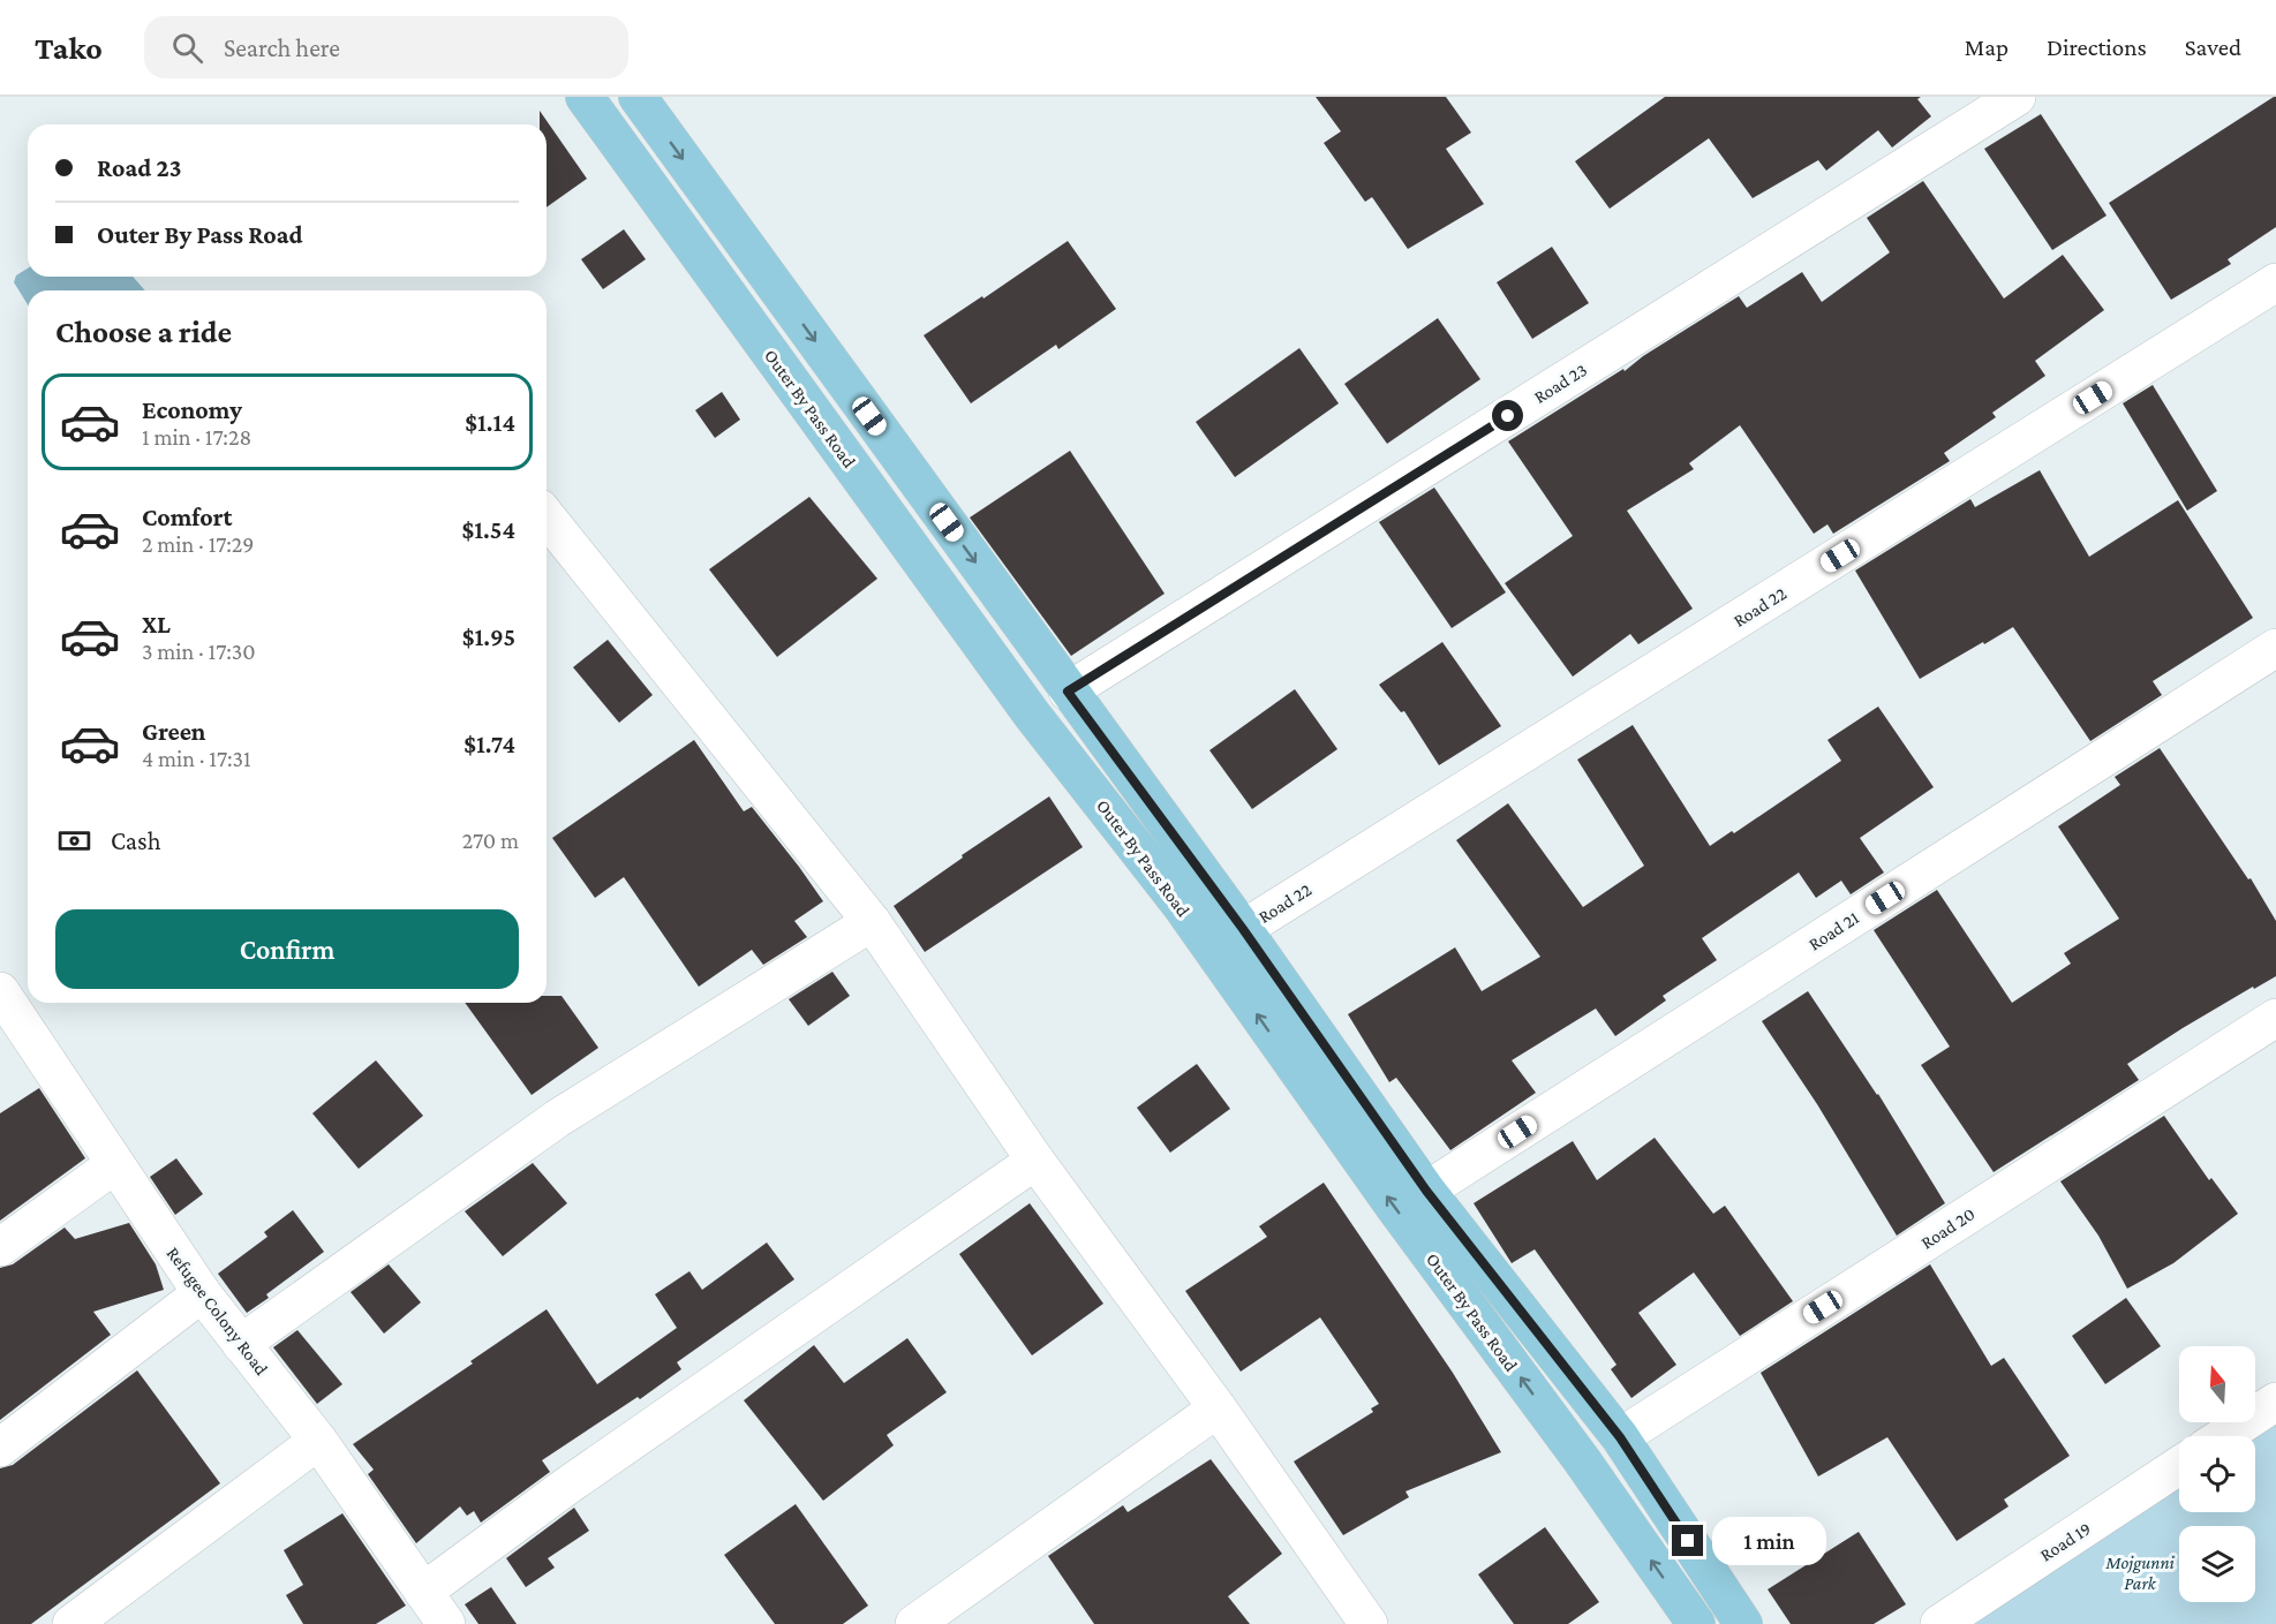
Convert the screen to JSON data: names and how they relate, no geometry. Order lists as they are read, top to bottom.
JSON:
{
  "streets": {
    "main road": ["Outer By Pass Road"],
    "street": [
      "Road 23",
      "Road 22",
      "Road 21",
      "Road 20",
      "Refugee Colony Road",
      "Road 19"
    ]
  },
  "crossings": [
    ["Road 23", "Outer By Pass Road"],
    ["Outer By Pass Road", "Road 22"],
    ["Outer By Pass Road", "Road 21"],
    ["Outer By Pass Road", "Road 20"]
  ],
  "parks": ["Mojgunni Park"],
  "north": "top",
  "page": {
    "header": "Tako",
    "search": "Search here",
    "nav": ["Map", "Directions", "Saved"],
    "banner": ["Road 23", "Outer By Pass Road"],
    "heading": "Choose a ride",
    "list": [
      {
        "name": "Economy",
        "note": "1 min · 17:28",
        "value": "$1.14"
      },
      {
        "name": "Comfort",
        "note": "2 min · 17:29",
        "value": "$1.54"
      },
      {
        "name": "XL",
        "note": "3 min · 17:30",
        "value": "$1.95"
      },
      {
        "name": "Green",
        "note": "4 min · 17:31",
        "value": "$1.74"
      }
    ],
    "pay": ["Cash", "270 m"],
    "buttons": "Confirm",
    "bubble": "1 min"
  }
}
